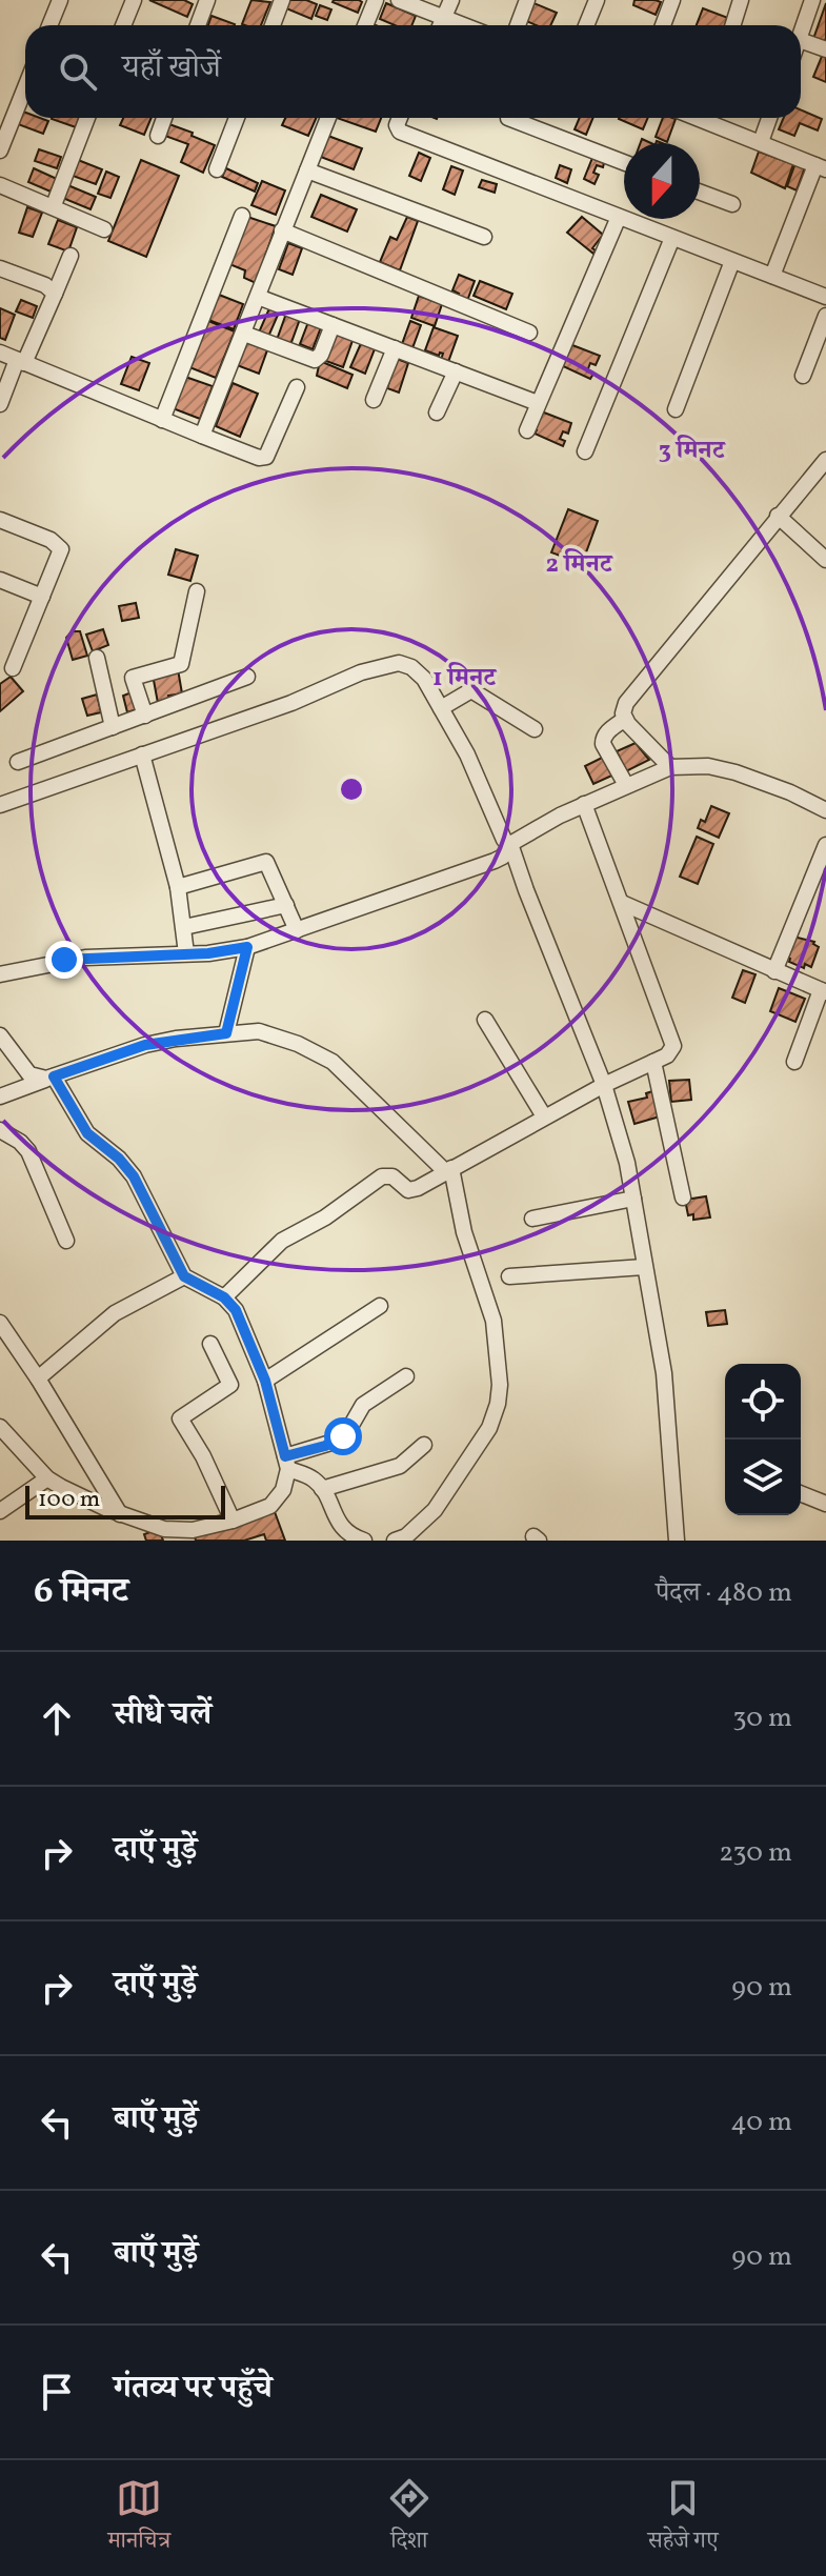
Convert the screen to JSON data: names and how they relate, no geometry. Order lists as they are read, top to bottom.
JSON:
{
  "scale_bar": "100 m",
  "north": "bottom",
  "page": {
    "search": "यहाँ खोजें",
    "scale": "100 m",
    "heading": ["6 मिनट", "पैदल · 480 m"],
    "list": [
      ["सीधे चलें", "30 m"],
      ["दाएँ मुड़ें", "230 m"],
      ["दाएँ मुड़ें", "90 m"],
      ["बाएँ मुड़ें", "40 m"],
      ["बाएँ मुड़ें", "90 m"],
      "गंतव्य पर पहुँचे"
    ],
    "nav": ["मानचित्र", "दिशा", "सहेजे गए"]
  },
  "rings": ["3 मिनट", "2 मिनट", "1 मिनट"]
}
